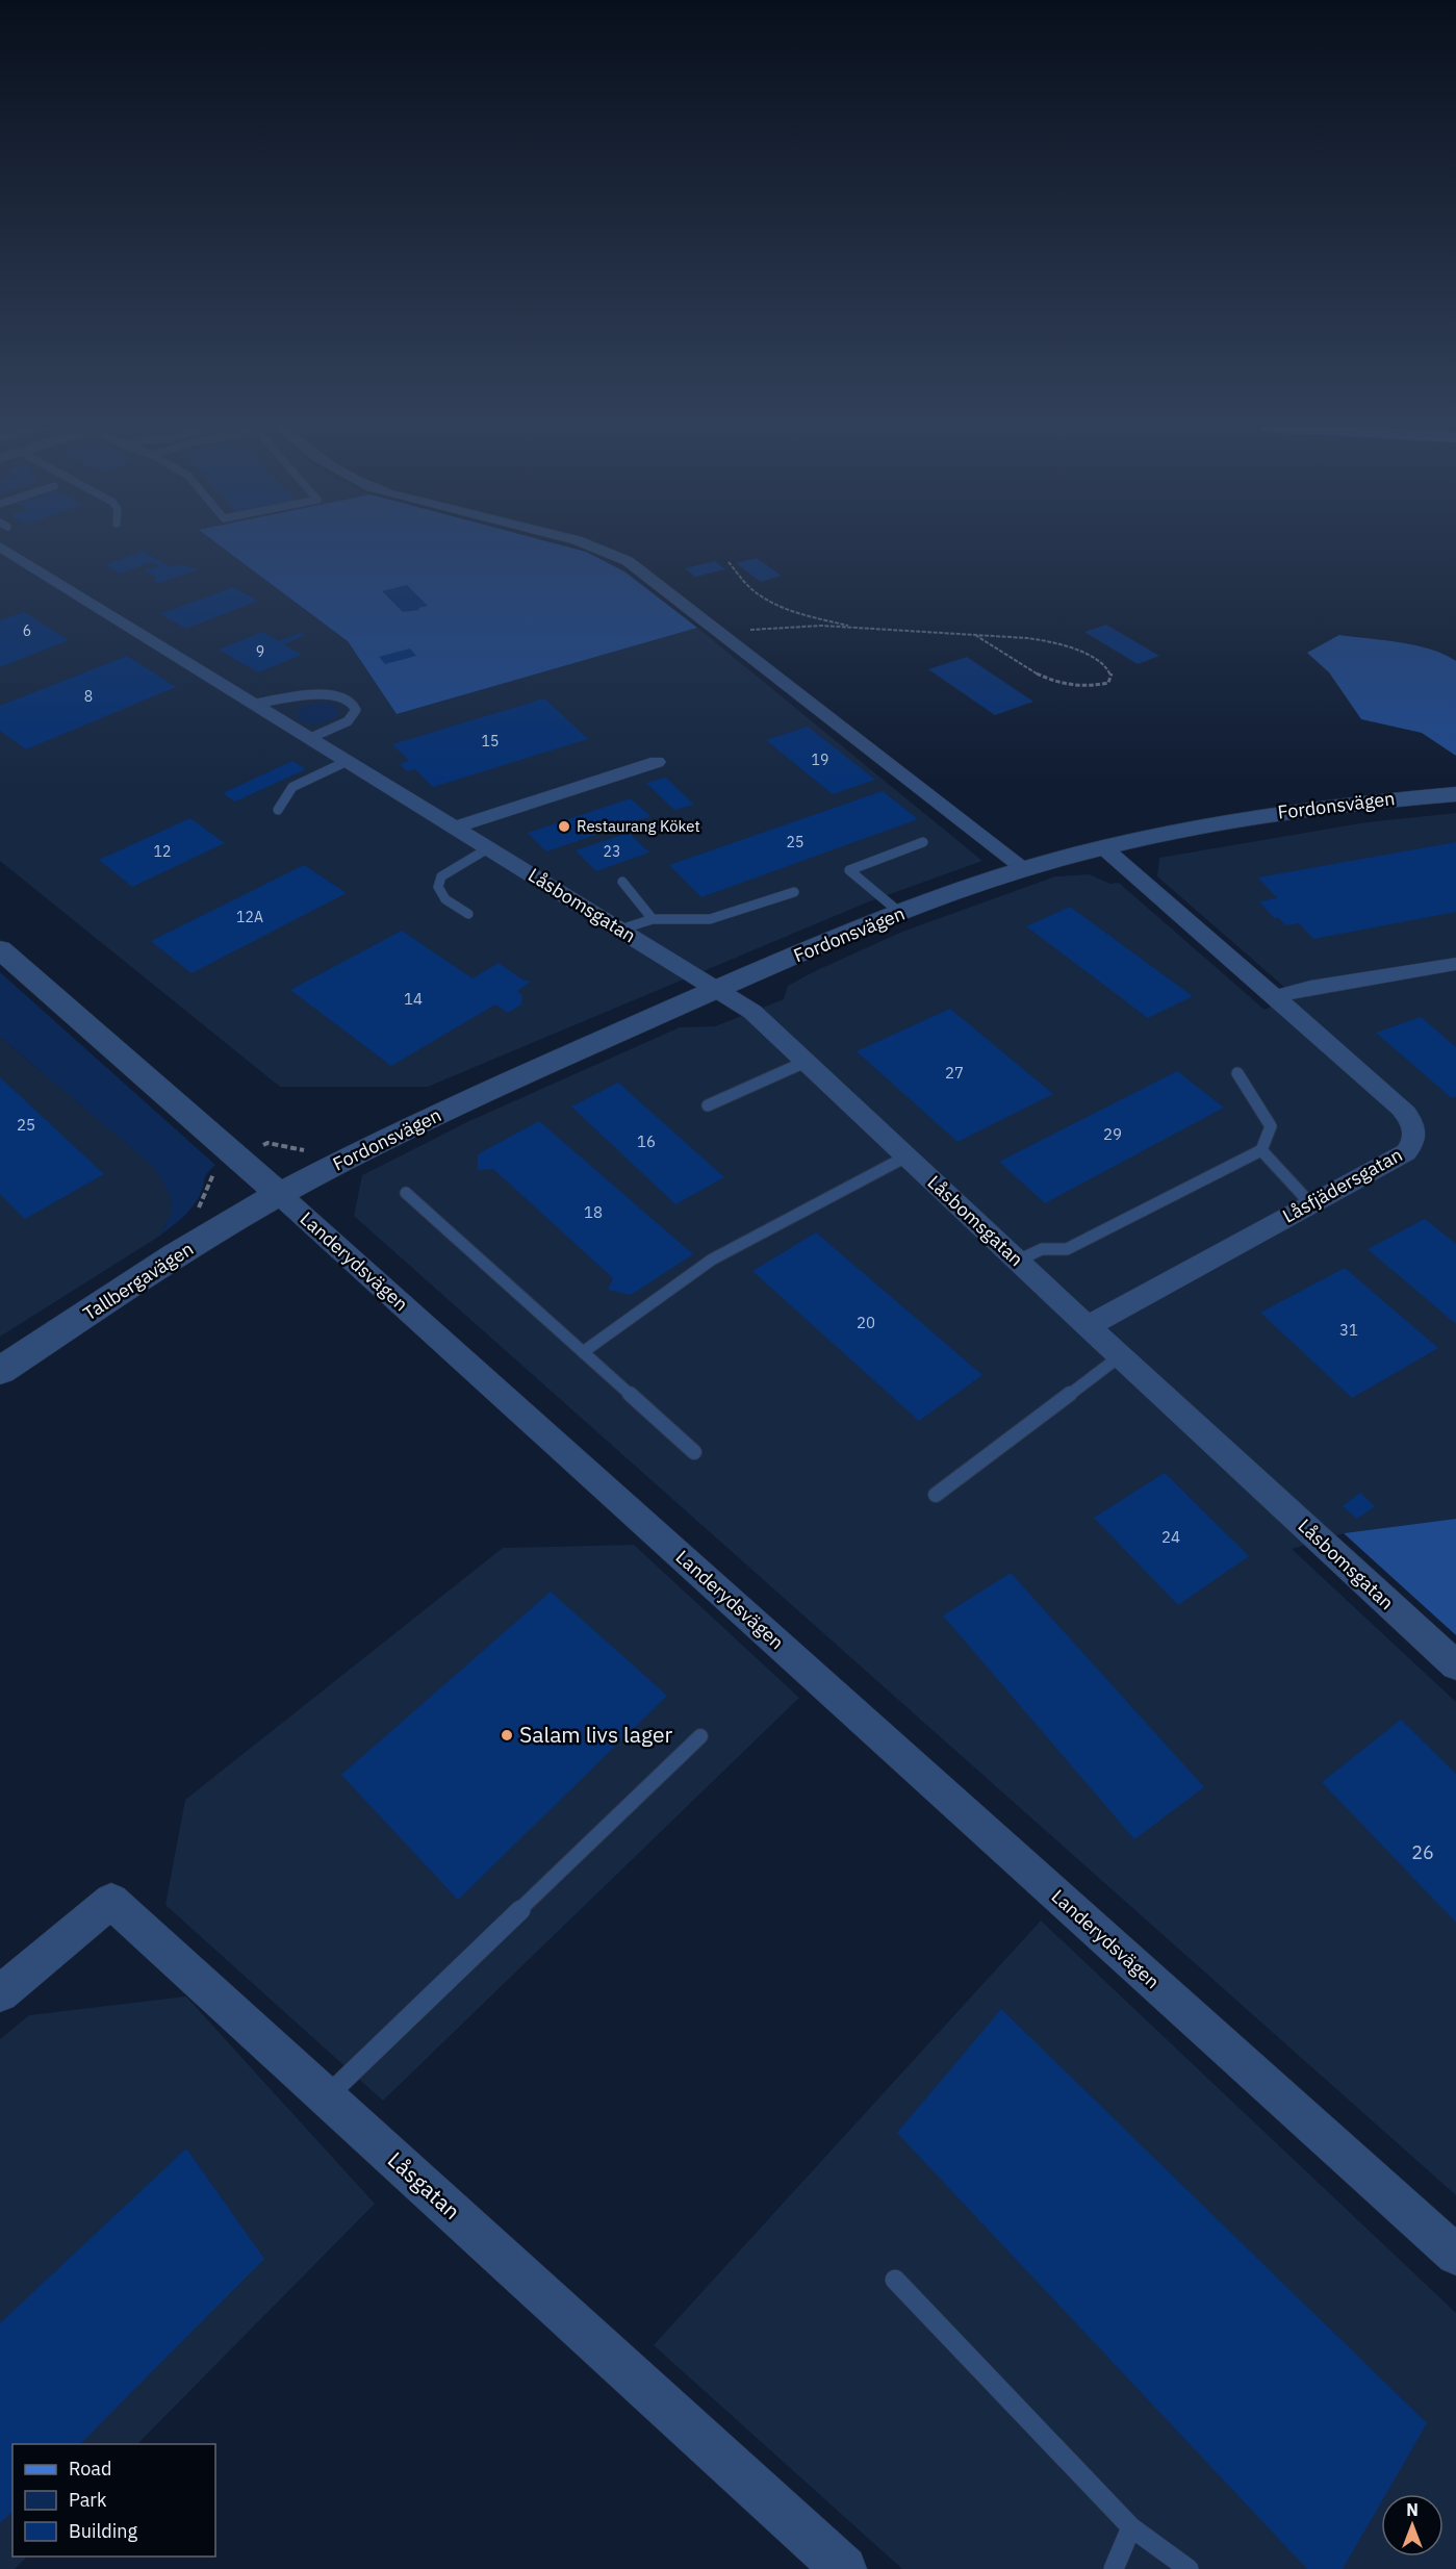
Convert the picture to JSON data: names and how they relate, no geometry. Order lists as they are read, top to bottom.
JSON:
{
  "streets": {
    "street": [
      "Fordonsvägen",
      "Låsbomsgatan",
      "Låsfjädersgatan",
      "Landerydsvägen",
      "Tallbergavägen",
      "Låsgatan"
    ]
  },
  "crossings": [
    ["Fordonsvägen", "Låsbomsgatan"],
    ["Fordonsvägen", "Låsfjädersgatan"],
    ["Fordonsvägen", "Landerydsvägen"],
    ["Fordonsvägen", "Tallbergavägen"],
    ["Låsbomsgatan", "Låsfjädersgatan"],
    ["Landerydsvägen", "Tallbergavägen"]
  ],
  "places": ["Restaurang Köket", "Salam livs lager"],
  "house_numbers": [
    "6",
    "9",
    "8",
    "15",
    "19",
    "25",
    "12",
    "23",
    "12A",
    "14",
    "27",
    "25",
    "29",
    "16",
    "18",
    "20",
    "31",
    "24",
    "26"
  ],
  "legend": ["Road", "Park", "Building"],
  "north": "top"
}
